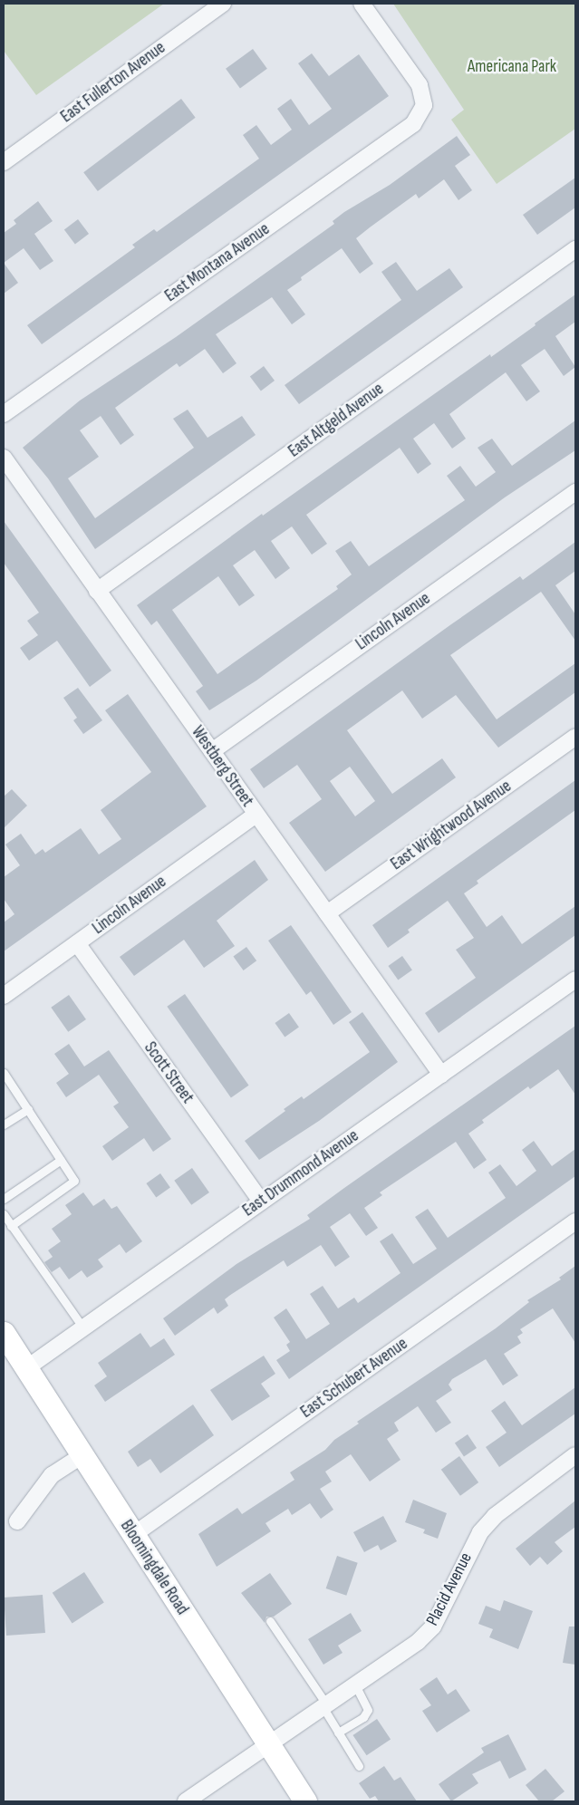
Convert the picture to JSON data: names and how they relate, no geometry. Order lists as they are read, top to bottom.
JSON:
{
  "streets": {
    "main road": ["Bloomingdale Road"],
    "street": [
      "East Fullerton Avenue",
      "East Montana Avenue",
      "East Altgeld Avenue",
      "Lincoln Avenue",
      "Westberg Street",
      "East Wrightwood Avenue",
      "Scott Street",
      "East Drummond Avenue",
      "East Schubert Avenue",
      "Placid Avenue"
    ]
  },
  "crossings": [
    ["East Altgeld Avenue", "Westberg Street"],
    ["Lincoln Avenue", "Westberg Street"],
    ["Lincoln Avenue", "Scott Street"],
    ["Westberg Street", "East Wrightwood Avenue"],
    ["Westberg Street", "East Drummond Avenue"],
    ["Scott Street", "East Drummond Avenue"],
    ["East Drummond Avenue", "Bloomingdale Road"],
    ["East Schubert Avenue", "Bloomingdale Road"],
    ["Bloomingdale Road", "Placid Avenue"]
  ],
  "parks": ["Americana Park"]
}
